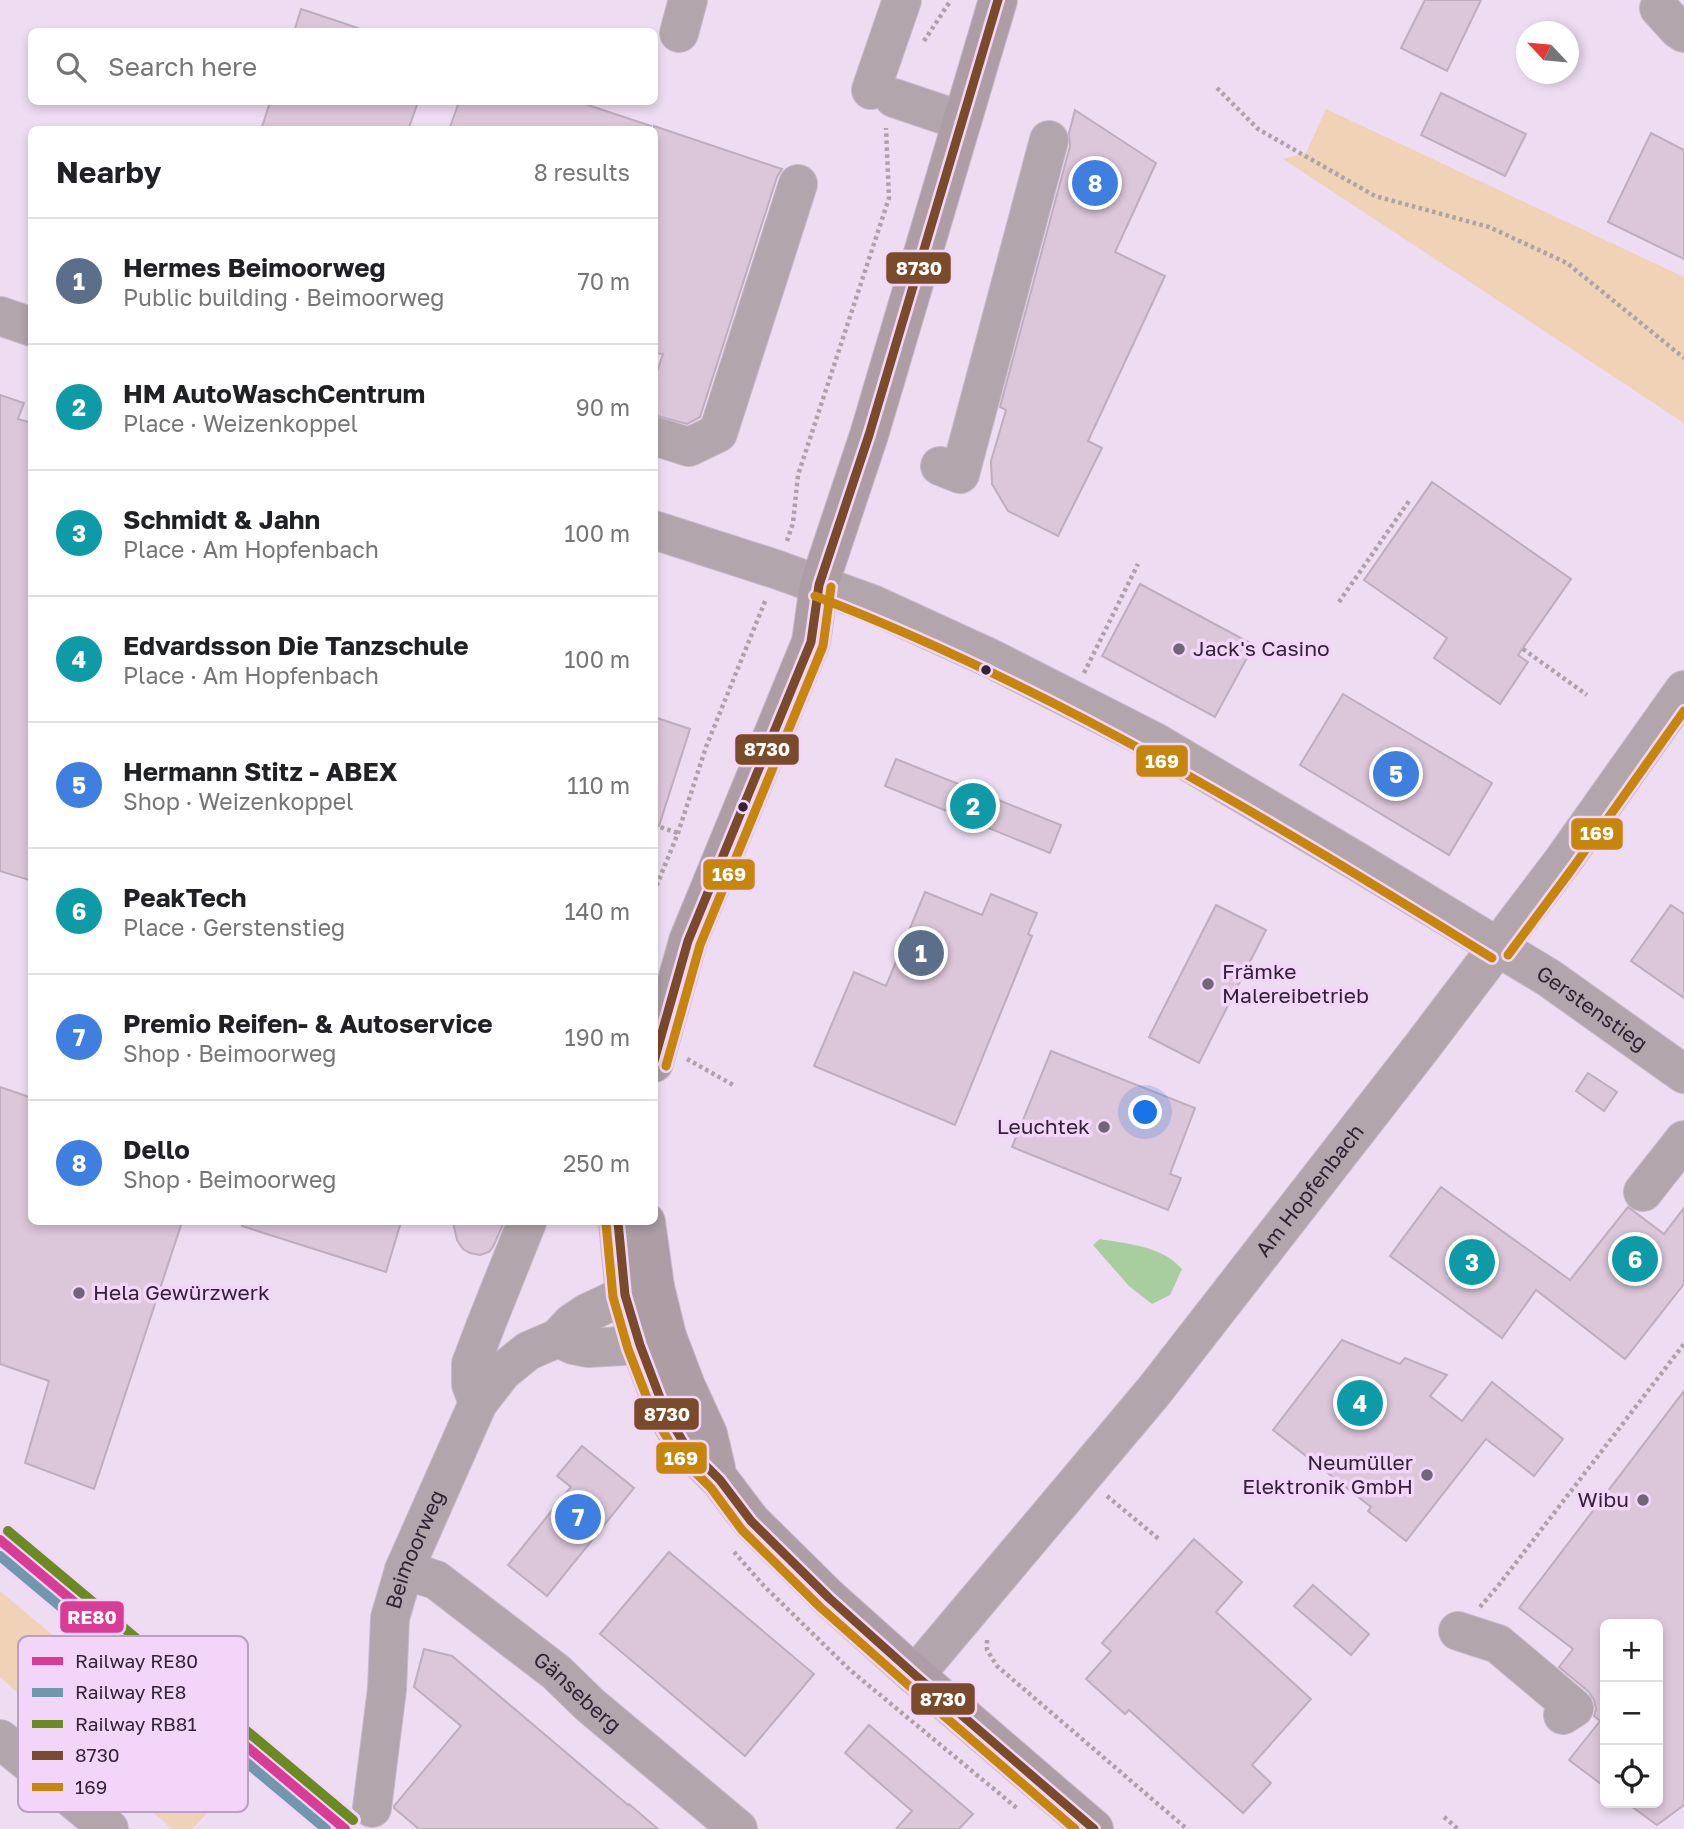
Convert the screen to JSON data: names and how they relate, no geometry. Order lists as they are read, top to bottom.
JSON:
{
  "streets": {
    "street": [
      "Gerstenstieg",
      "Am Hopfenbach",
      "Beimoorweg",
      "Gänseberg"
    ]
  },
  "crossings": [
    ["Gerstenstieg", "Am Hopfenbach"],
    ["Beimoorweg", "Gänseberg"]
  ],
  "places": [
    "Jack's Casino",
    "Främke Malereibetrieb",
    "Leuchtek",
    "Hela Gewürzwerk",
    "Neumüller Elektronik GmbH",
    "Wibu"
  ],
  "lines": [
    "transit line 8730",
    "transit line 169",
    "rail line RB81",
    "rail line RE80",
    "rail line RE8"
  ],
  "legend": [
    "Railway RE80",
    "Railway RE8",
    "Railway RB81",
    "8730",
    "169"
  ],
  "north": "top left",
  "page": {
    "search": "Search here",
    "heading": ["Nearby", "8 results"],
    "pins": [
      "8",
      "5",
      "2",
      "1",
      "6",
      "3",
      "4",
      "7"
    ],
    "list": [
      {
        "mark": "1",
        "name": "Hermes Beimoorweg",
        "note": "Public building · Beimoorweg",
        "value": "70 m"
      },
      {
        "mark": "2",
        "name": "HM AutoWaschCentrum",
        "note": "Place · Weizenkoppel",
        "value": "90 m"
      },
      {
        "mark": "3",
        "name": "Schmidt & Jahn",
        "note": "Place · Am Hopfenbach",
        "value": "100 m"
      },
      {
        "mark": "4",
        "name": "Edvardsson Die Tanzschule",
        "note": "Place · Am Hopfenbach",
        "value": "100 m"
      },
      {
        "mark": "5",
        "name": "Hermann Stitz - ABEX",
        "note": "Shop · Weizenkoppel",
        "value": "110 m"
      },
      {
        "mark": "6",
        "name": "PeakTech",
        "note": "Place · Gerstenstieg",
        "value": "140 m"
      },
      {
        "mark": "7",
        "name": "Premio Reifen- & Autoservice",
        "note": "Shop · Beimoorweg",
        "value": "190 m"
      },
      {
        "mark": "8",
        "name": "Dello",
        "note": "Shop · Beimoorweg",
        "value": "250 m"
      }
    ],
    "map_buttons": ["+", "−"]
  }
}
